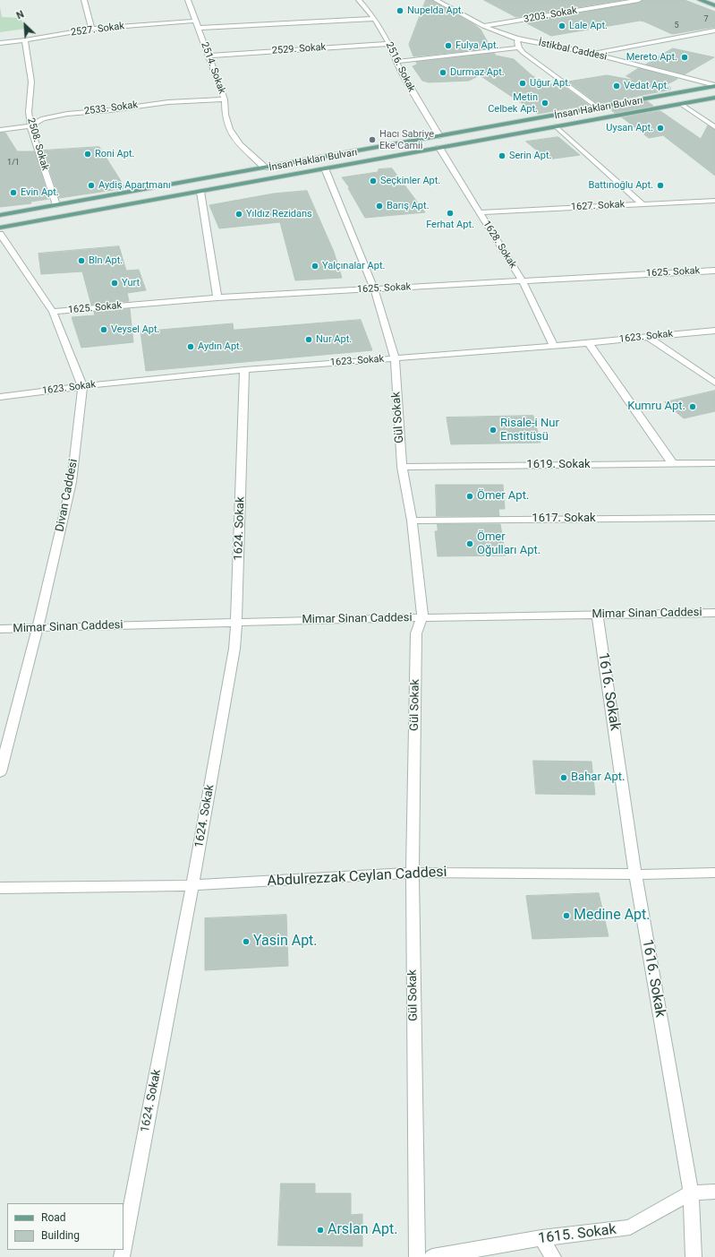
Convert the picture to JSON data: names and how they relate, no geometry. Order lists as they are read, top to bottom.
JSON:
{
  "streets": {
    "main road": ["İnsan Hakları Bulvarı"],
    "street": [
      "3203. Sokak",
      "2527. Sokak",
      "2529. Sokak",
      "İstikbal Caddesi",
      "2516. Sokak",
      "2514. Sokak",
      "2533. Sokak",
      "2508. Sokak",
      "1627. Sokak",
      "1628. Sokak",
      "1625. Sokak",
      "1623. Sokak",
      "Gül Sokak",
      "1619. Sokak",
      "Divan Caddesi",
      "1617. Sokak",
      "1624. Sokak",
      "Mimar Sinan Caddesi",
      "1616. Sokak",
      "Abdulrezzak Ceylan Caddesi",
      "1615. Sokak"
    ]
  },
  "crossings": [
    ["3203. Sokak", "İstikbal Caddesi"],
    ["2527. Sokak", "2514. Sokak"],
    ["2527. Sokak", "2508. Sokak"],
    ["2529. Sokak", "2516. Sokak"],
    ["2529. Sokak", "2514. Sokak"],
    ["İstikbal Caddesi", "İnsan Hakları Bulvarı"],
    ["2516. Sokak", "İnsan Hakları Bulvarı"],
    ["2514. Sokak", "2533. Sokak"],
    ["2514. Sokak", "İnsan Hakları Bulvarı"],
    ["2533. Sokak", "2508. Sokak"],
    ["İnsan Hakları Bulvarı", "2508. Sokak"],
    ["İnsan Hakları Bulvarı", "1628. Sokak"],
    ["İnsan Hakları Bulvarı", "Gül Sokak"],
    ["1627. Sokak", "1628. Sokak"],
    ["1628. Sokak", "1625. Sokak"],
    ["1628. Sokak", "1623. Sokak"],
    ["1625. Sokak", "Gül Sokak"],
    ["1625. Sokak", "Divan Caddesi"],
    ["1623. Sokak", "Gül Sokak"],
    ["1623. Sokak", "Divan Caddesi"],
    ["1623. Sokak", "1624. Sokak"],
    ["Gül Sokak", "1619. Sokak"],
    ["Gül Sokak", "1617. Sokak"],
    ["Gül Sokak", "Mimar Sinan Caddesi"],
    ["Gül Sokak", "Abdulrezzak Ceylan Caddesi"],
    ["Divan Caddesi", "Mimar Sinan Caddesi"],
    ["1624. Sokak", "Mimar Sinan Caddesi"],
    ["1624. Sokak", "Abdulrezzak Ceylan Caddesi"],
    ["Mimar Sinan Caddesi", "1616. Sokak"],
    ["1616. Sokak", "Abdulrezzak Ceylan Caddesi"],
    ["1616. Sokak", "1615. Sokak"]
  ],
  "places": [
    "Nupelda Apt.",
    "Lale Apt.",
    "Fulya Apt.",
    "Mereto Apt.",
    "Durmaz Apt.",
    "Uğur Apt.",
    "Vedat Apt.",
    "Metin Celbek Apt.",
    "Uysan Apt.",
    "Hacı Sabriye Eke Camii",
    "Roni Apt.",
    "Serin Apt.",
    "Seçkinler Apt.",
    "Aydiş Apartmanı",
    "Battınoğlu Apt.",
    "Evin Apt.",
    "Barış Apt.",
    "Ferhat Apt.",
    "Yıldız Rezidans",
    "Bln Apt.",
    "Yalçınalar Apt.",
    "Yurt",
    "Veysel Apt.",
    "Nur Apt.",
    "Aydın Apt.",
    "Kumru Apt.",
    "Risale-i Nur Enstitüsü",
    "Ömer Apt.",
    "Ömer Oğulları Apt.",
    "Bahar Apt.",
    "Medine Apt.",
    "Yasin Apt.",
    "Arslan Apt."
  ],
  "house_numbers": ["7", "5", "1/1"],
  "legend": ["Road", "Building"],
  "north": "top left"
}
